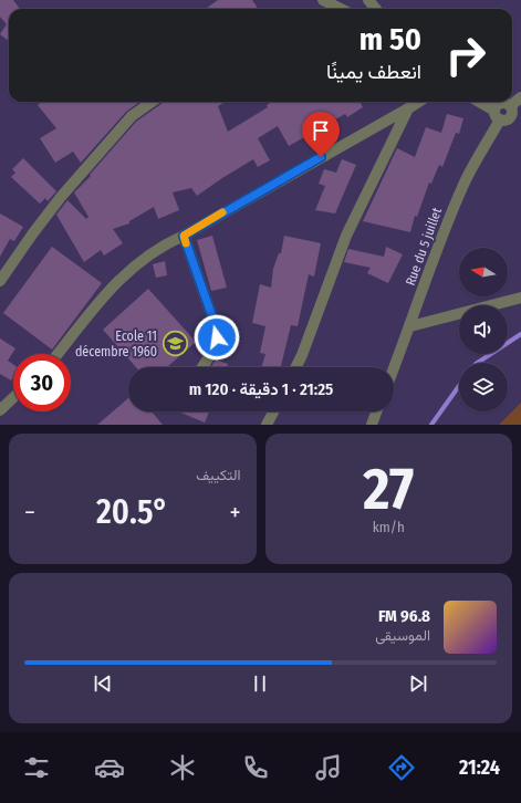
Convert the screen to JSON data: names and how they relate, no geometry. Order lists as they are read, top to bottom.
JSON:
{
  "streets": {
    "street": ["Rue du 5 juillet"]
  },
  "places": {
    "school or university": ["Ecole 11 décembre 1960"]
  },
  "north": "left",
  "page": {
    "turn": ["50 m", "انعطف يمينًا"],
    "limit": "30",
    "trip": "21:25 · 1 دقيقة · 120 m",
    "tile": [
      ["27", "km/h"],
      "التكييف"
    ],
    "heat": ["−", "20.5°", "+"],
    "song": ["96.8 FM", "الموسيقى"],
    "tabs": "21:24"
  }
}
